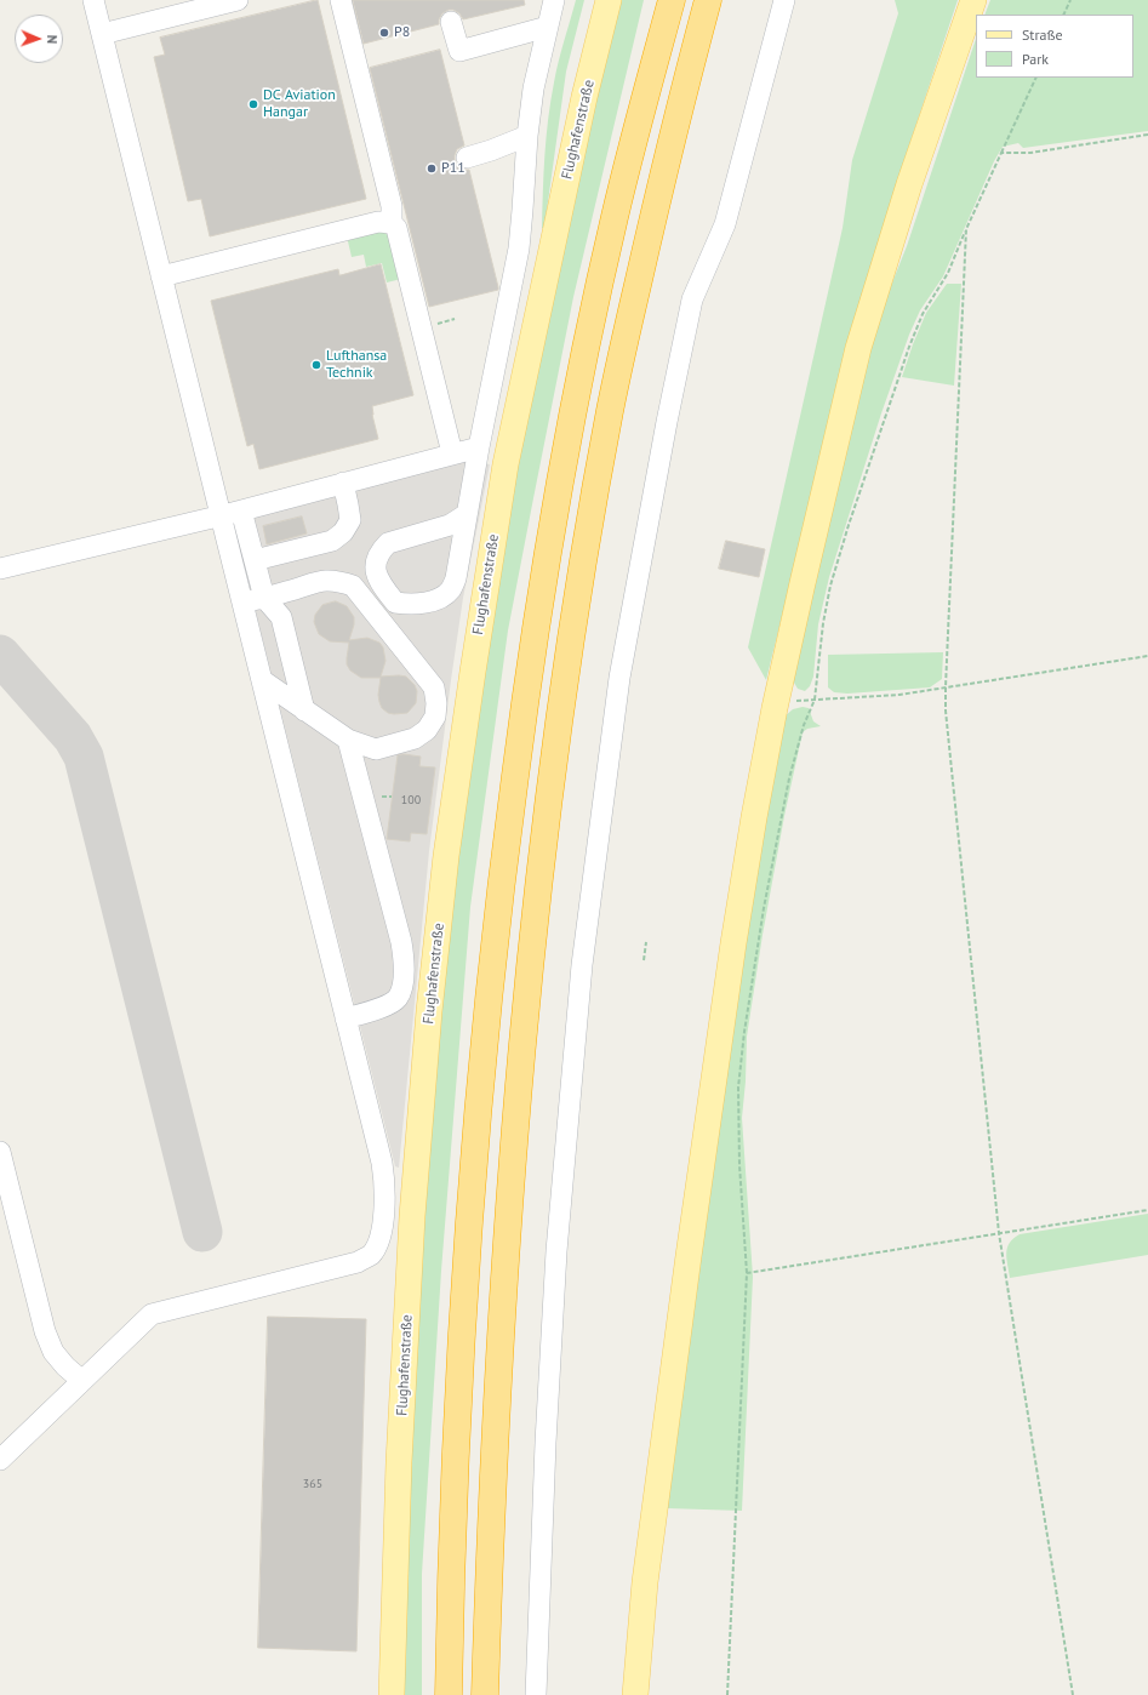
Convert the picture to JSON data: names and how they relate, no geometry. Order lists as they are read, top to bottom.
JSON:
{
  "streets": {
    "main road": ["Flughafenstraße"]
  },
  "places": [
    "P8",
    "DC Aviation Hangar",
    "P11",
    "Lufthansa Technik"
  ],
  "house_numbers": ["100", "365"],
  "legend": ["Straße", "Park"],
  "north": "right"
}
